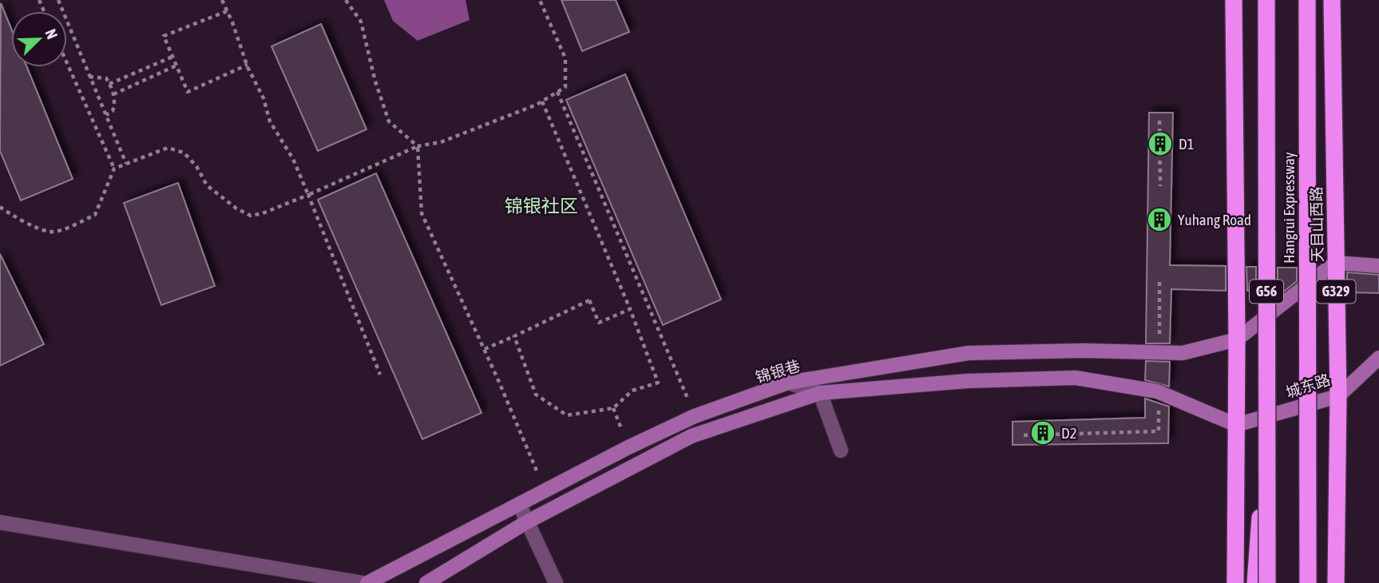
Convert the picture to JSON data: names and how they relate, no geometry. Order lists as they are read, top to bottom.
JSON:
{
  "streets": {
    "highway": [
      "Hangrui Expressway",
      "天目山西路",
      "G56",
      "G329"
    ],
    "main road": ["锦银巷", "城东路"]
  },
  "crossings": [
    ["天目山西路", "城东路"]
  ],
  "districts": ["锦银社区"],
  "places": {
    "building": ["D1", "Yuhang Road", "D2"]
  },
  "north": "top right"
}
